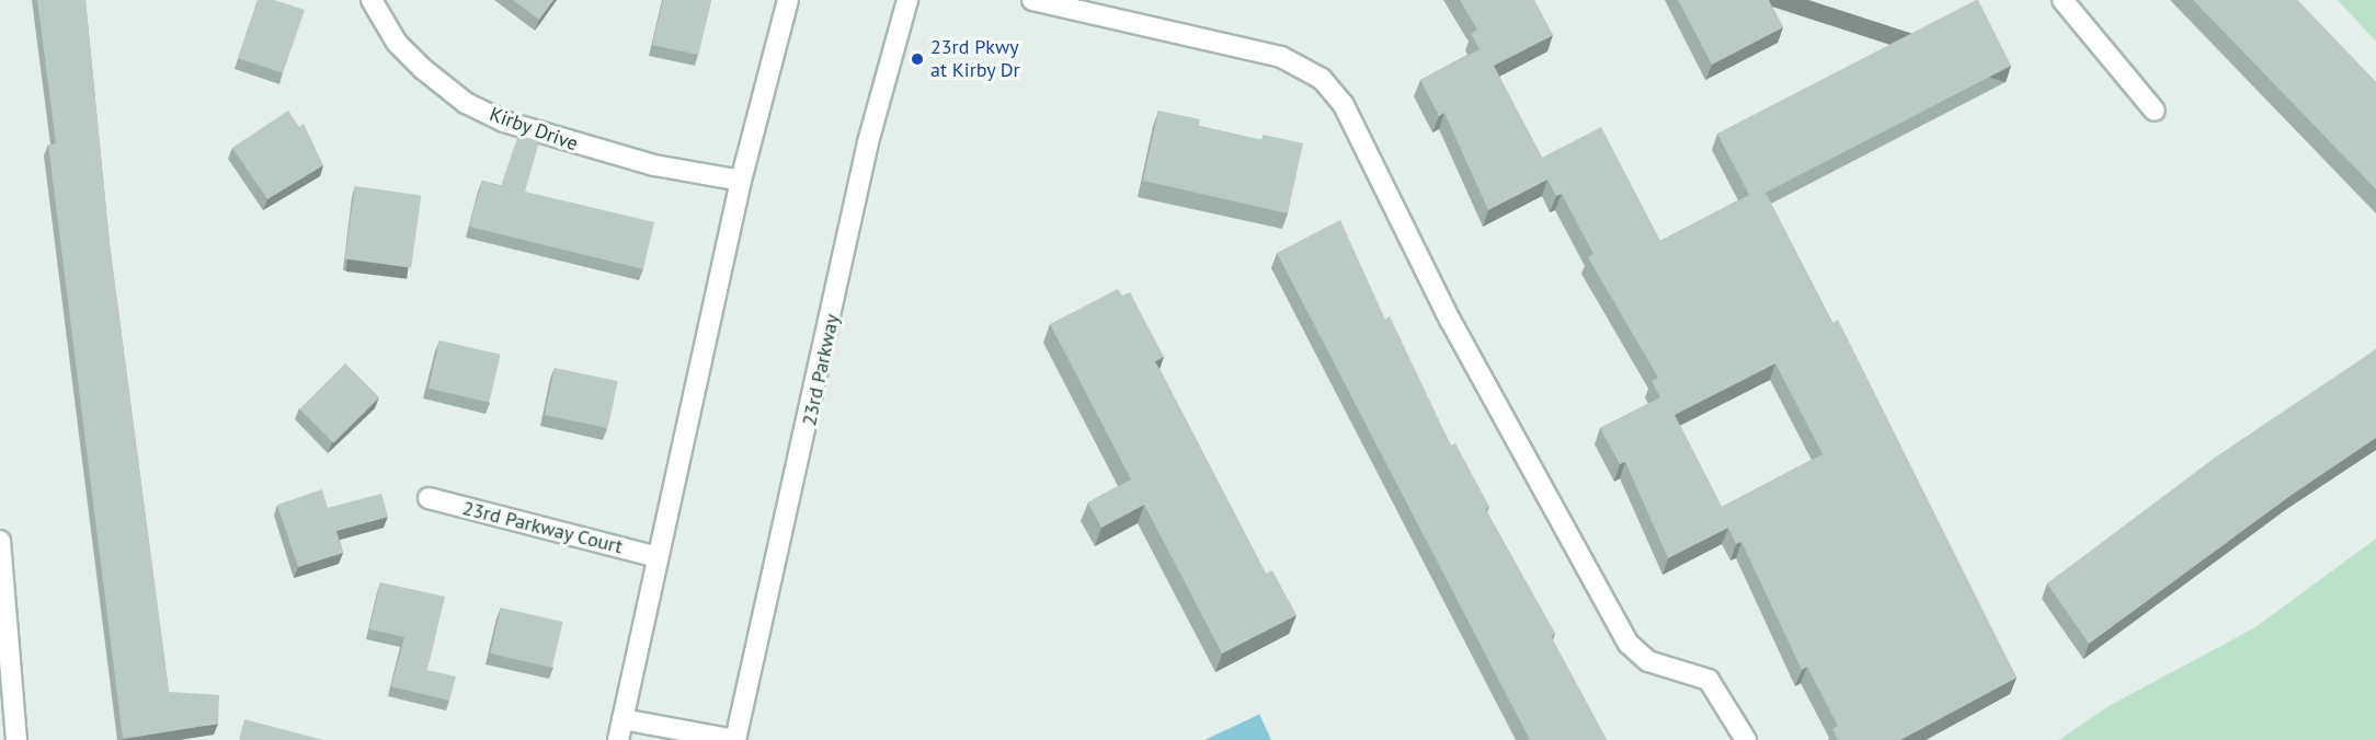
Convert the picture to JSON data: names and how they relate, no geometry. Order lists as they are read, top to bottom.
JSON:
{
  "streets": {
    "street": ["Kirby Drive", "23rd Parkway", "23rd Parkway Court"]
  },
  "places": ["23rd Pkwy at Kirby Dr"]
}
